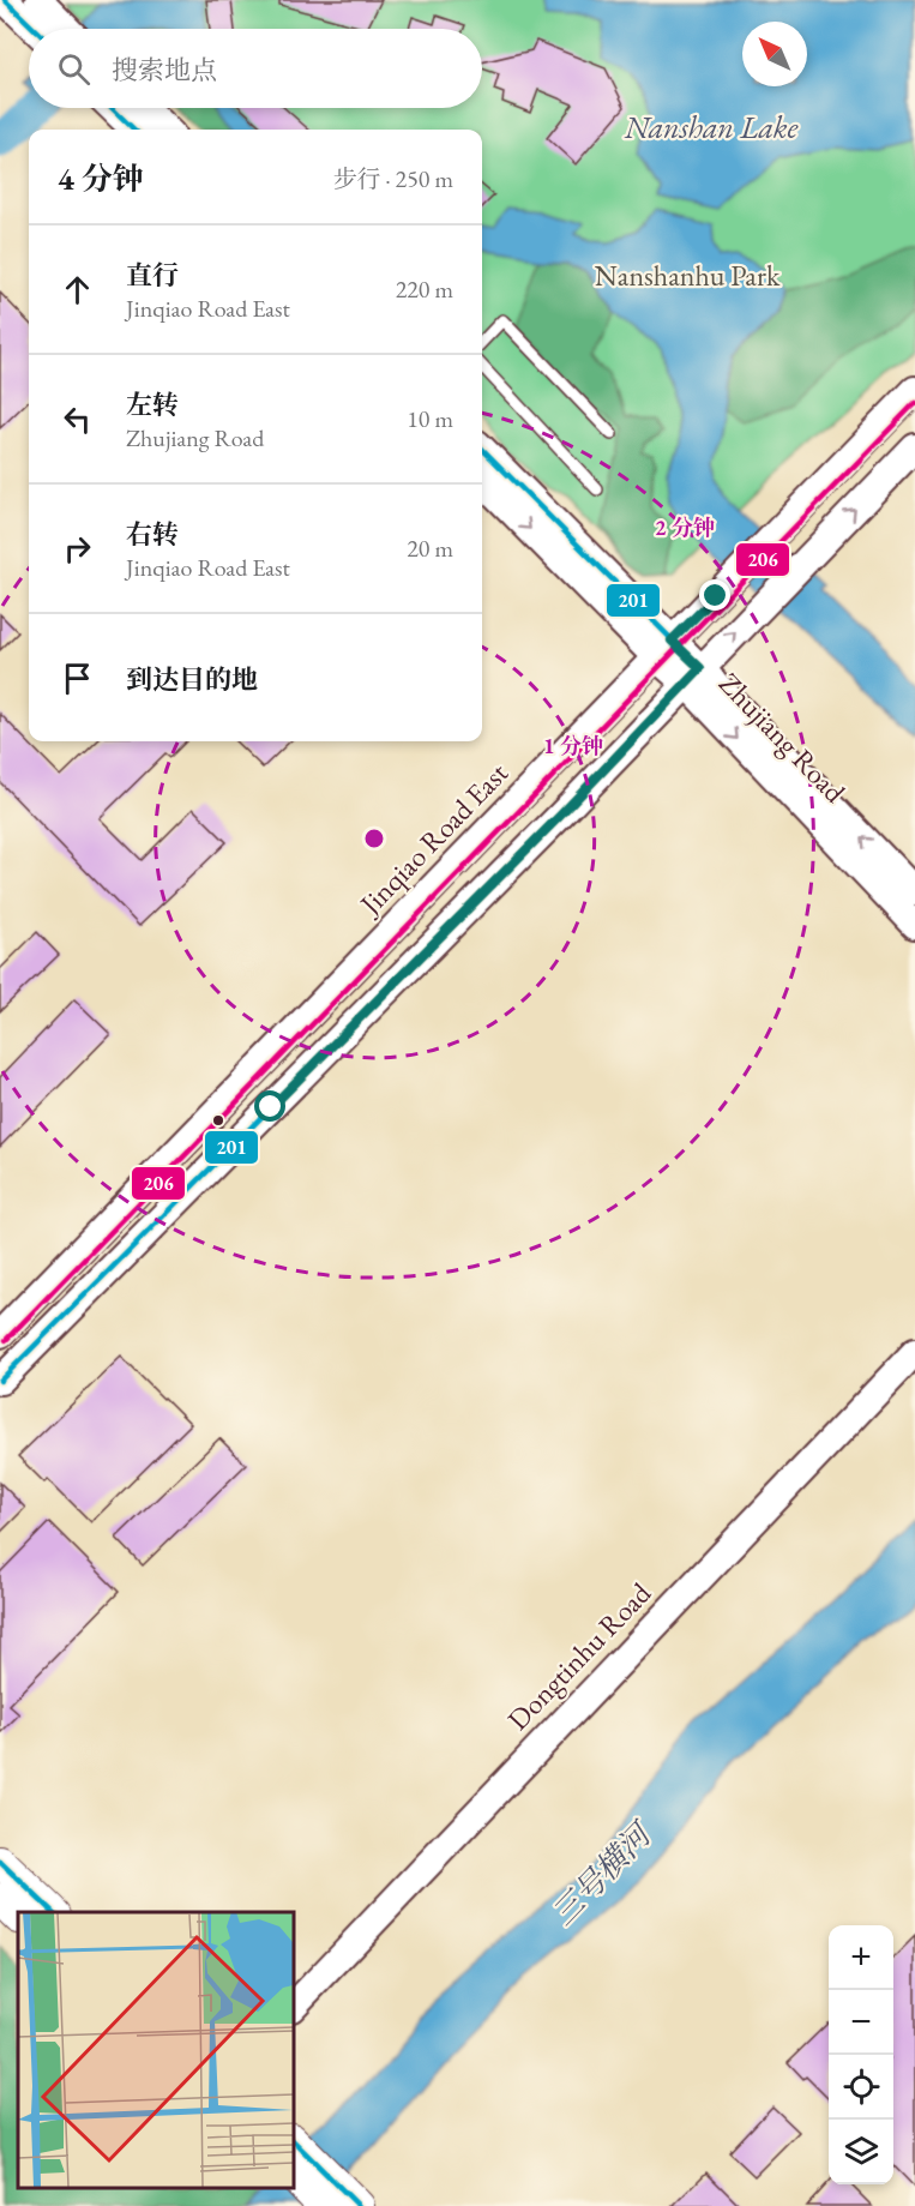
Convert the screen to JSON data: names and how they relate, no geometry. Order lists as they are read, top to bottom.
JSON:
{
  "streets": {
    "street": ["Zhujiang Road", "Jinqiao Road East", "Dongtinhu Road"]
  },
  "crossings": [
    ["Zhujiang Road", "Jinqiao Road East"]
  ],
  "water": ["Nanshan Lake", "三号横河"],
  "parks": ["Nanshanhu Park"],
  "lines": ["transit line 201", "transit line 206"],
  "north": "top left",
  "page": {
    "search": "搜索地点",
    "heading": ["4 分钟", "步行 · 250 m"],
    "list": [
      ["直行", "Jinqiao Road East", "220 m"],
      ["左转", "Zhujiang Road", "10 m"],
      ["右转", "Jinqiao Road East", "20 m"],
      "到达目的地"
    ],
    "map_buttons": ["+", "−"]
  },
  "rings": ["2 分钟", "1 分钟"]
}
